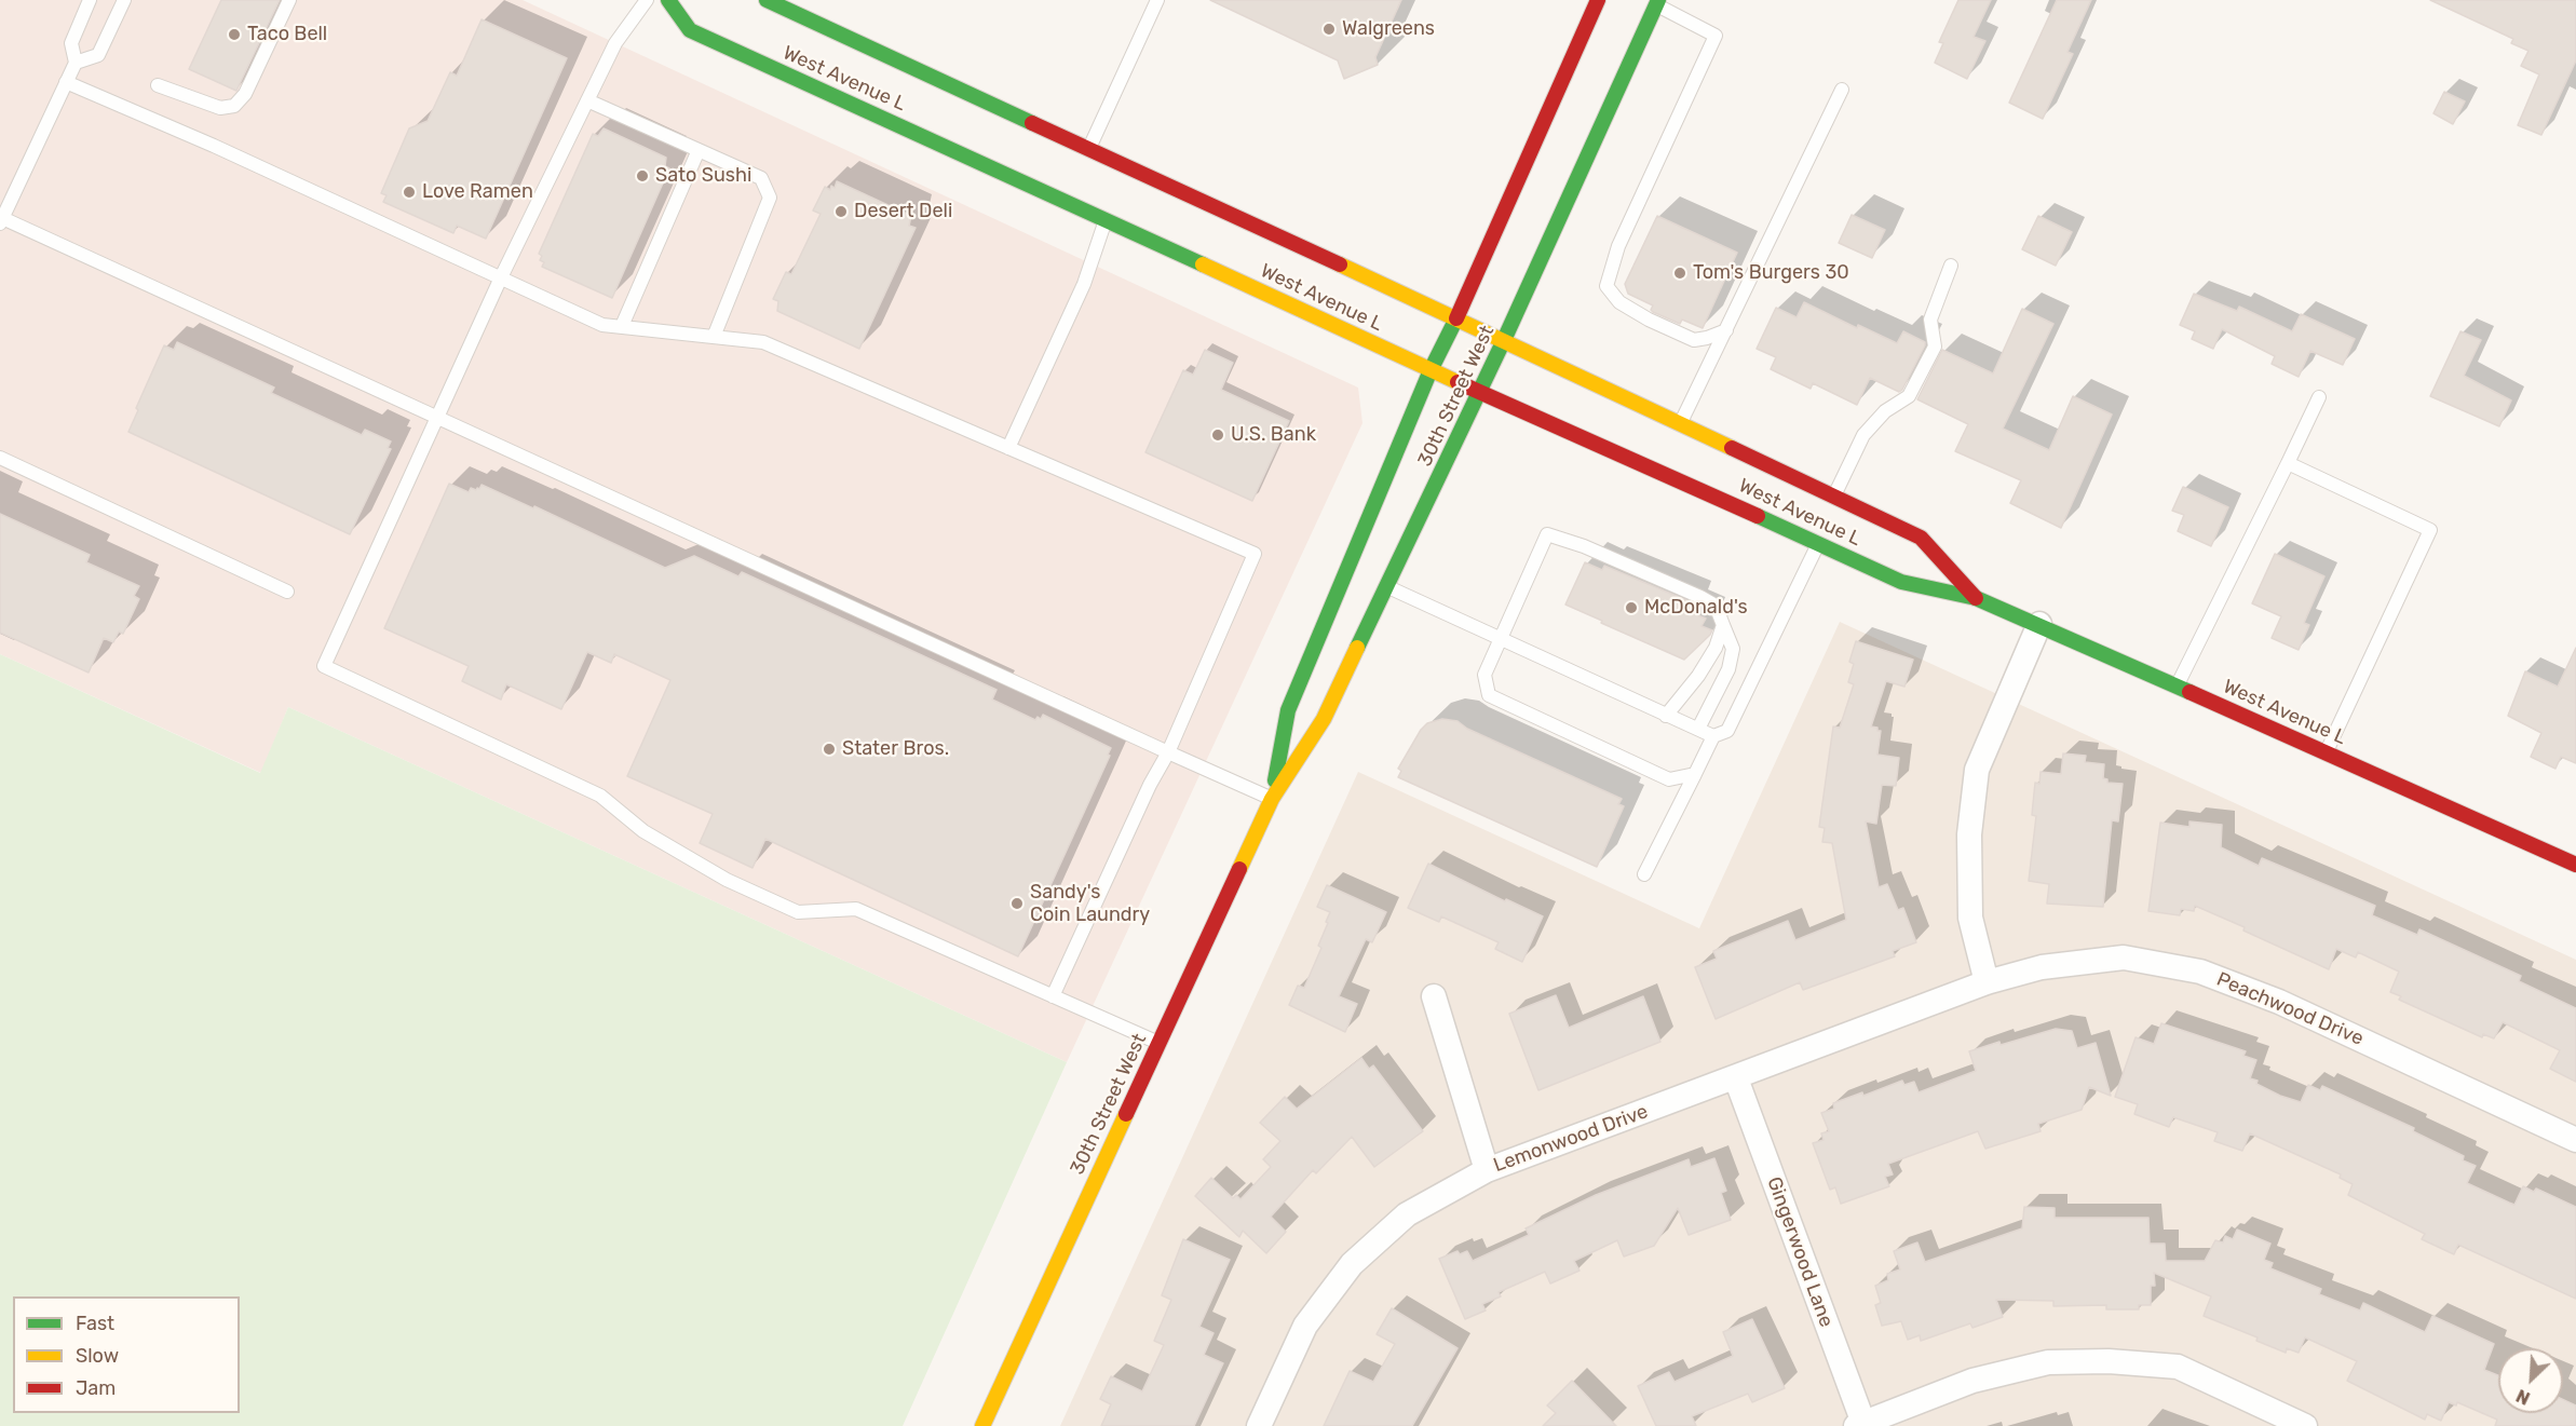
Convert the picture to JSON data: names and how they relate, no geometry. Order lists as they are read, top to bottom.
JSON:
{
  "streets": {
    "main road": ["West Avenue L", "30th Street West"],
    "street": ["Peachwood Drive", "Lemonwood Drive", "Gingerwood Lane"]
  },
  "crossings": [
    ["West Avenue L", "30th Street West"],
    ["Peachwood Drive", "Lemonwood Drive"],
    ["Lemonwood Drive", "Gingerwood Lane"]
  ],
  "places": [
    "Walgreens",
    "Taco Bell",
    "Sato Sushi",
    "Love Ramen",
    "Desert Deli",
    "Tom's Burgers 30",
    "U.S. Bank",
    "McDonald's",
    "Stater Bros.",
    "Sandy's Coin Laundry"
  ],
  "legend": ["Fast", "Slow", "Jam"],
  "north": "bottom left"
}
